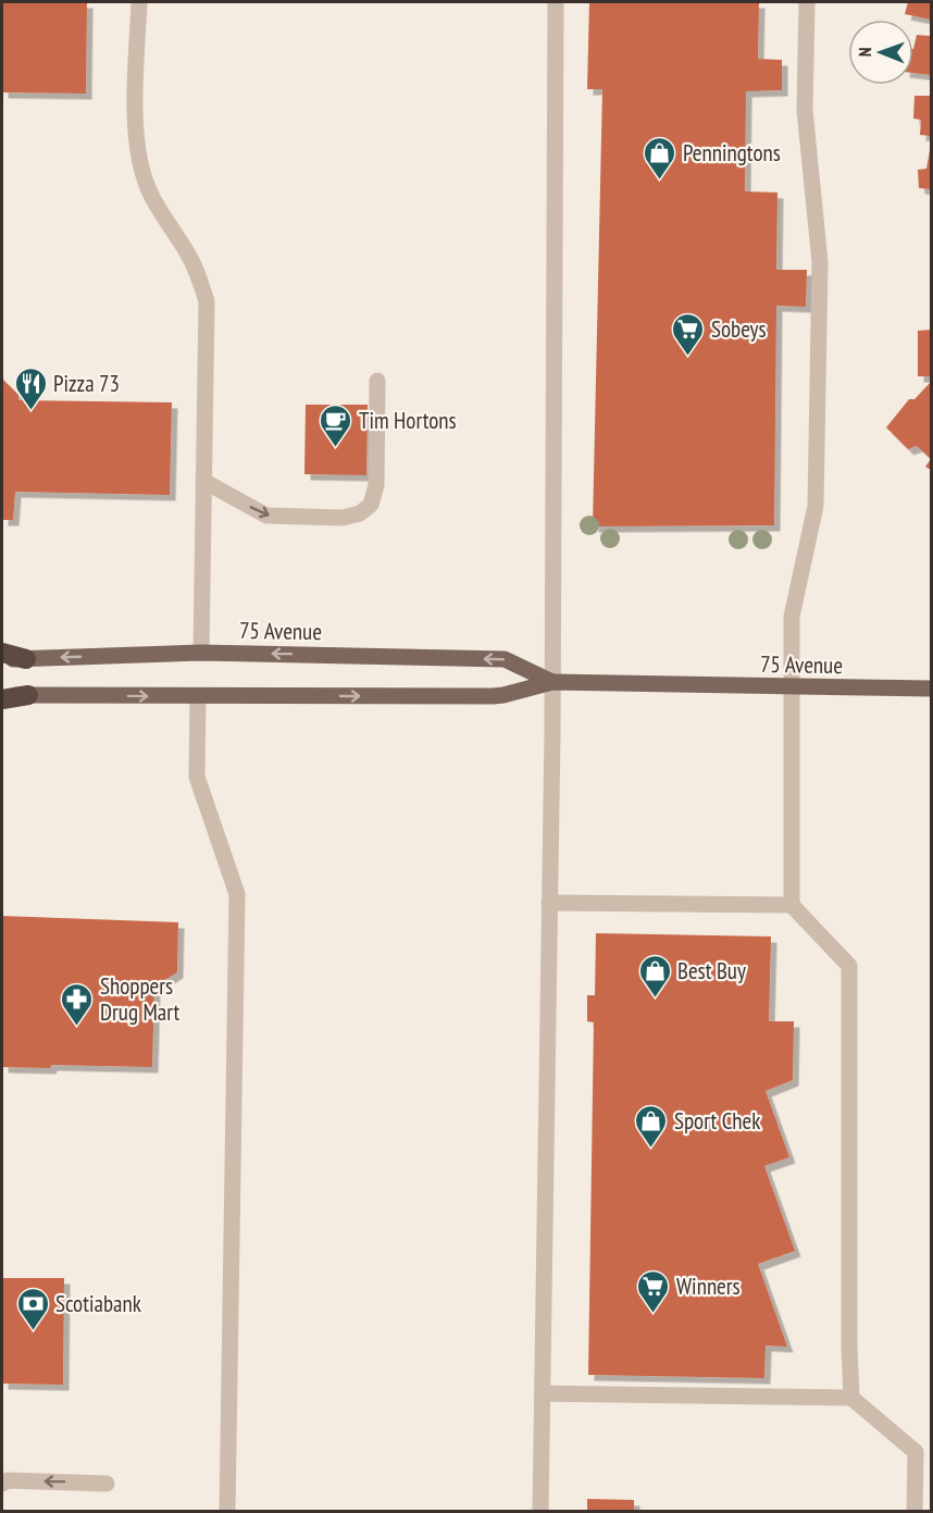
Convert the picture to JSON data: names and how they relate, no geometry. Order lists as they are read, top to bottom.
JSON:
{
  "streets": {
    "main road": ["75 Avenue"]
  },
  "places": {
    "shop": ["Penningtons", "Best Buy", "Sport Chek"],
    "supermarket": ["Sobeys", "Winners"],
    "restaurant": ["Pizza 73"],
    "cafe": ["Tim Hortons"],
    "pharmacy": ["Shoppers Drug Mart"],
    "bank": ["Scotiabank"]
  },
  "north": "left"
}
